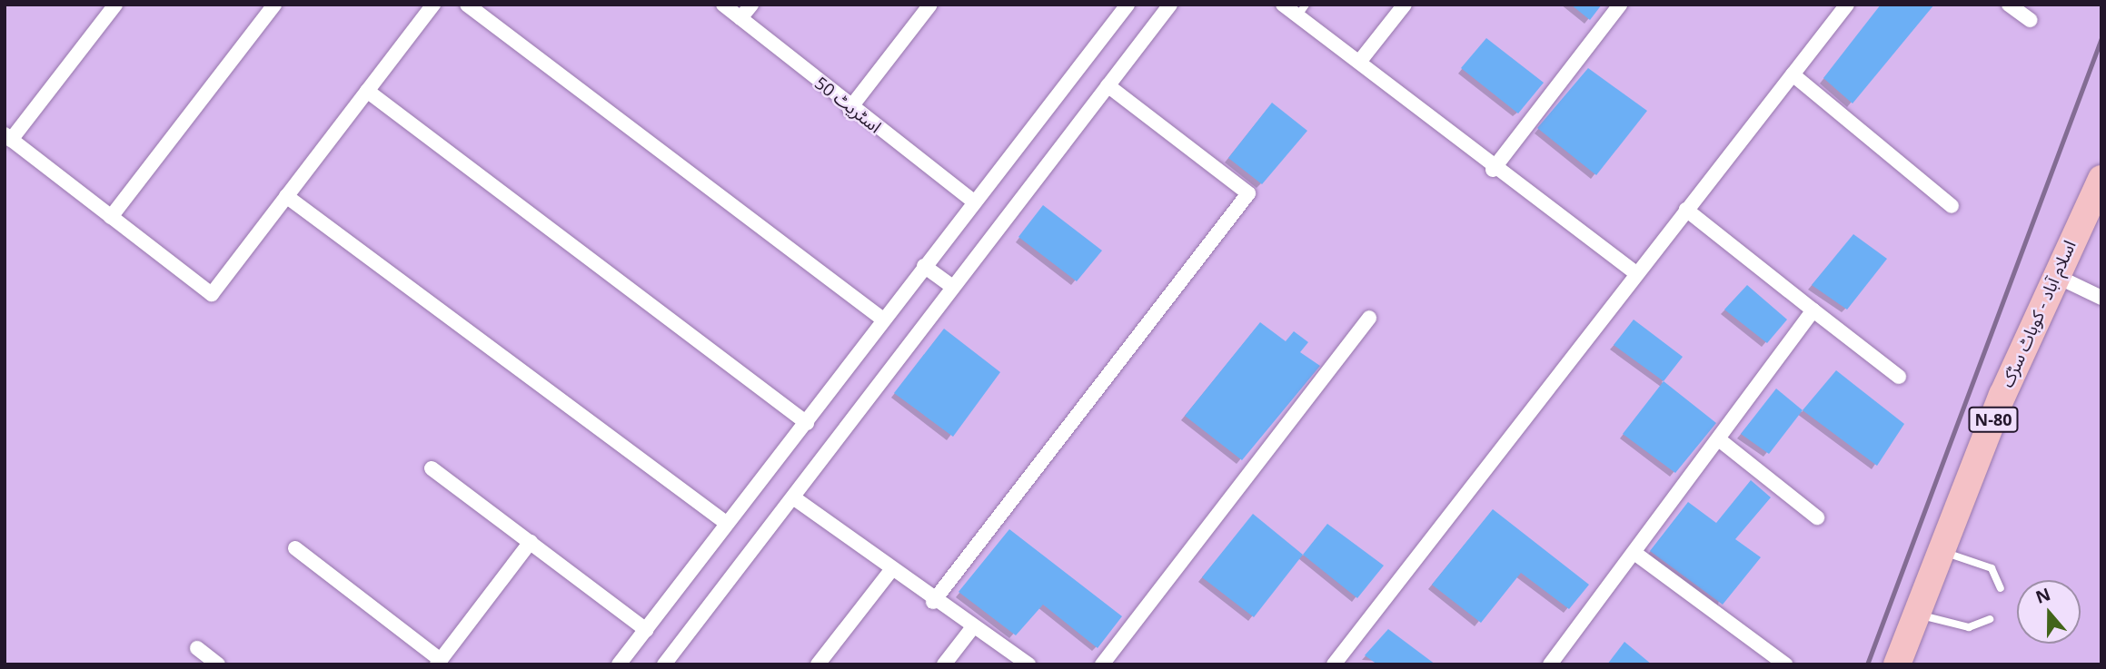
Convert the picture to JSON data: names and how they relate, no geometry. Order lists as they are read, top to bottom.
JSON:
{
  "streets": {
    "highway": ["اسلام آباد - کوہاٹ سڑک", "N-80"],
    "street": ["اسٹریٹ 50"]
  },
  "north": "top"
}
